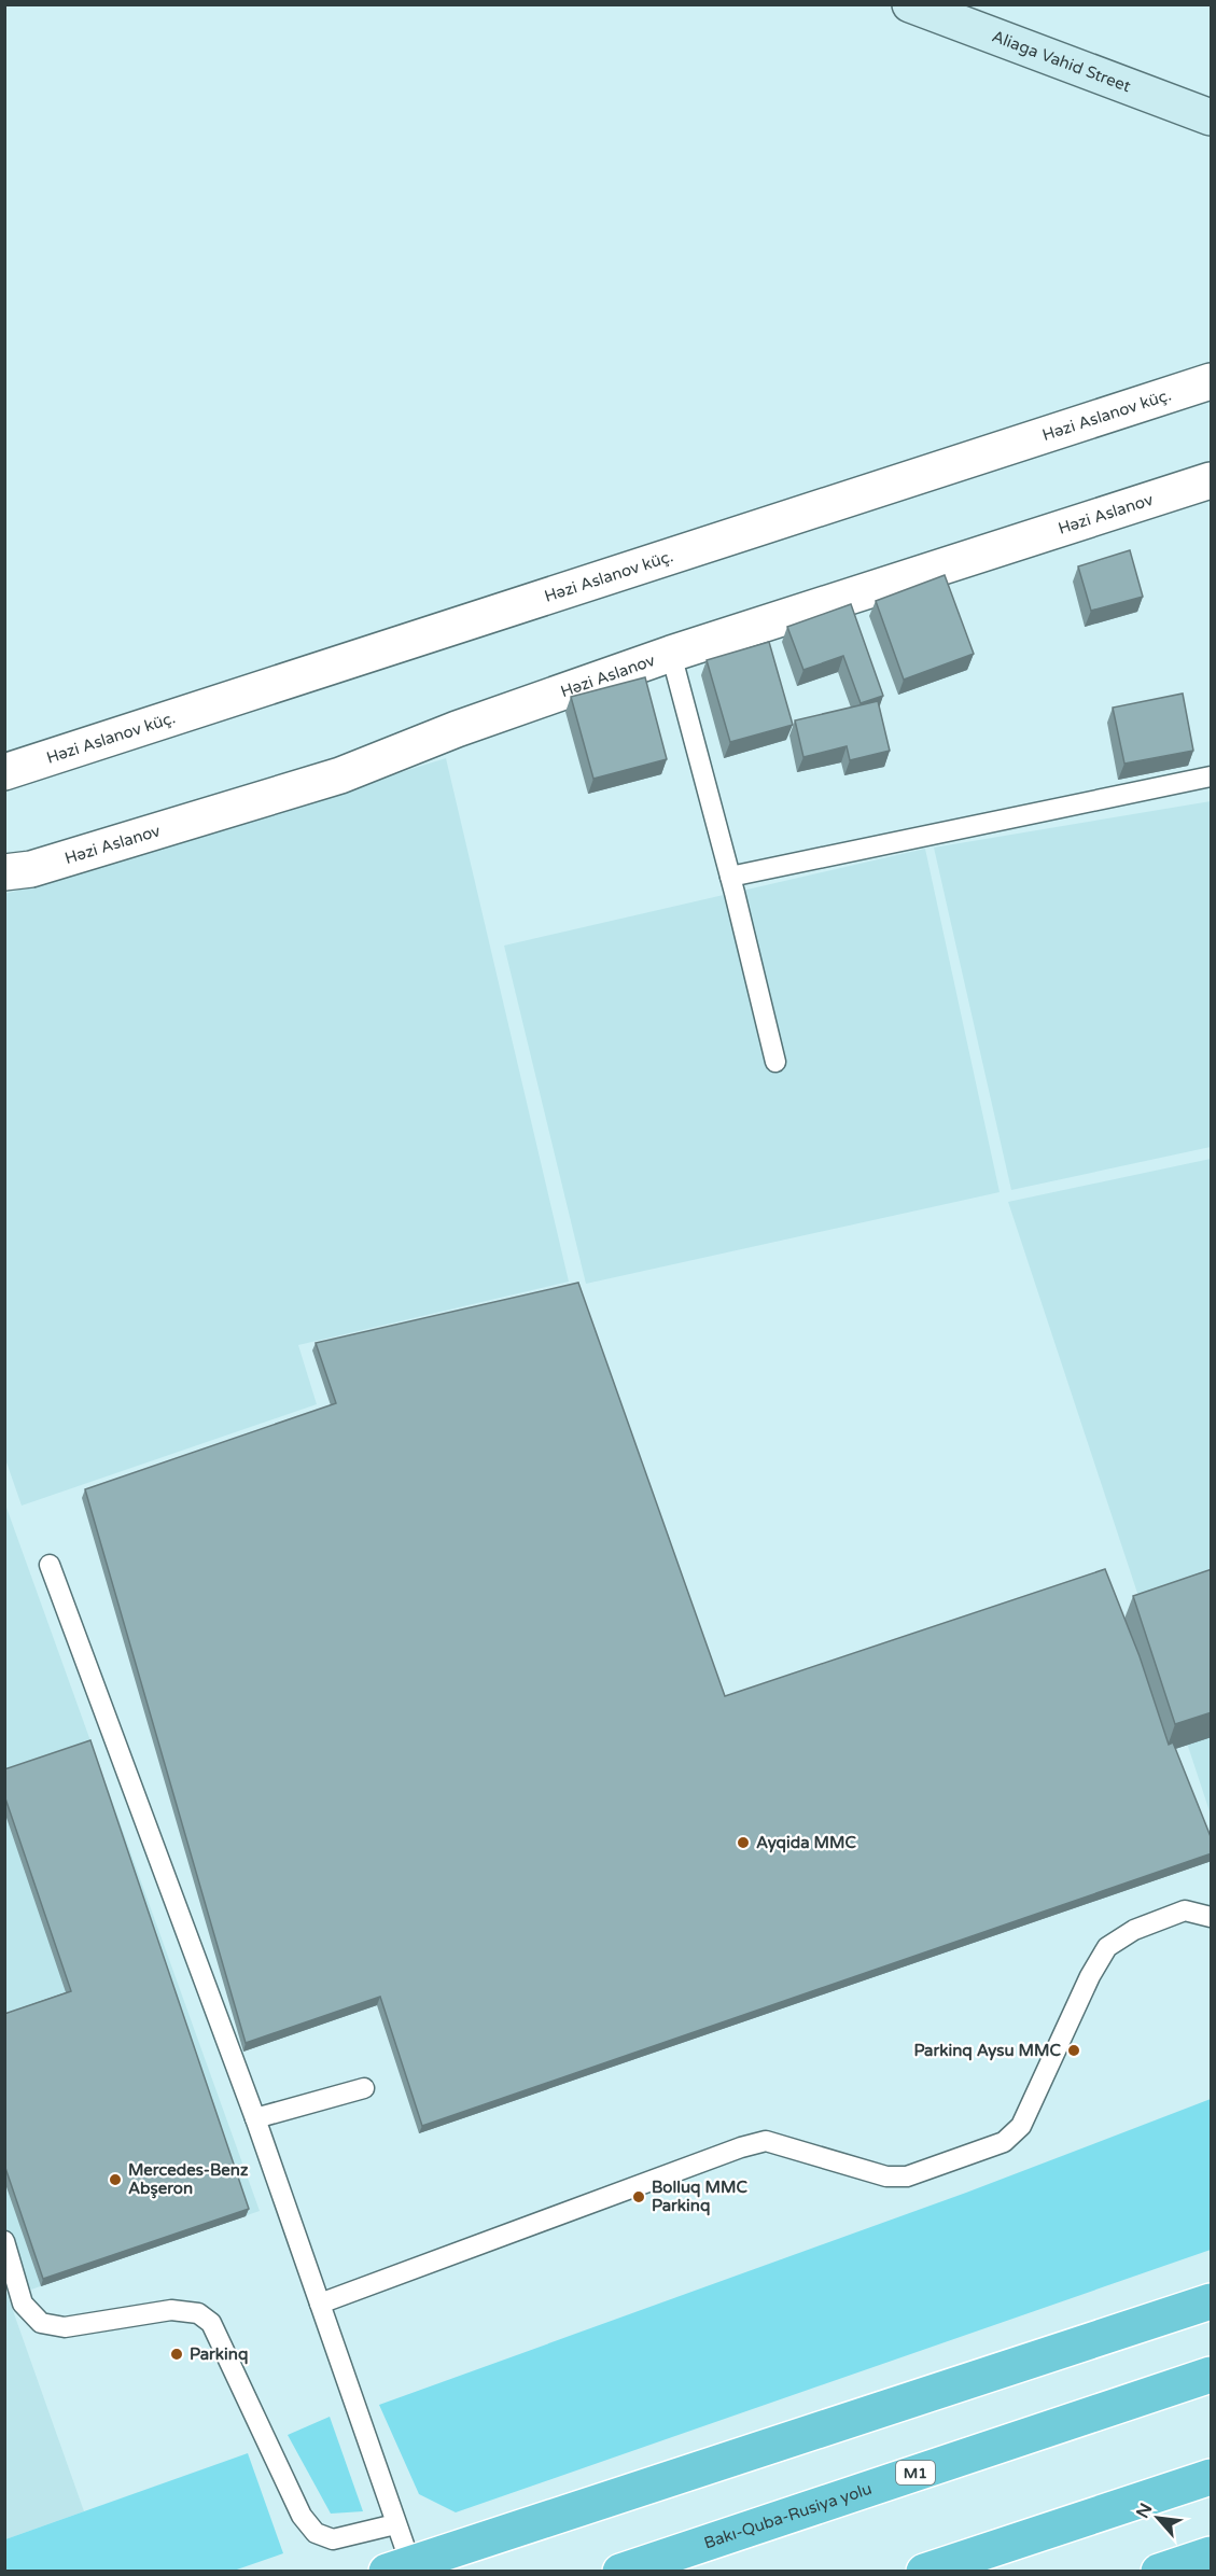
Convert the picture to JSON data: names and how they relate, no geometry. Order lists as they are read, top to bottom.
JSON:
{
  "streets": {
    "highway": ["M1", "Bakı-Quba-Rusiya yolu"],
    "main road": ["Aliaga Vahid Street"],
    "street": ["Həzi Aslanov küç.", "Həzi Aslanov"]
  },
  "places": [
    "Ayqida MMC",
    "Parkinq Aysu MMC",
    "Mercedes-Benz Abşeron",
    "Bolluq MMC Parkinq",
    "Parkinq"
  ],
  "north": "top left"
}
